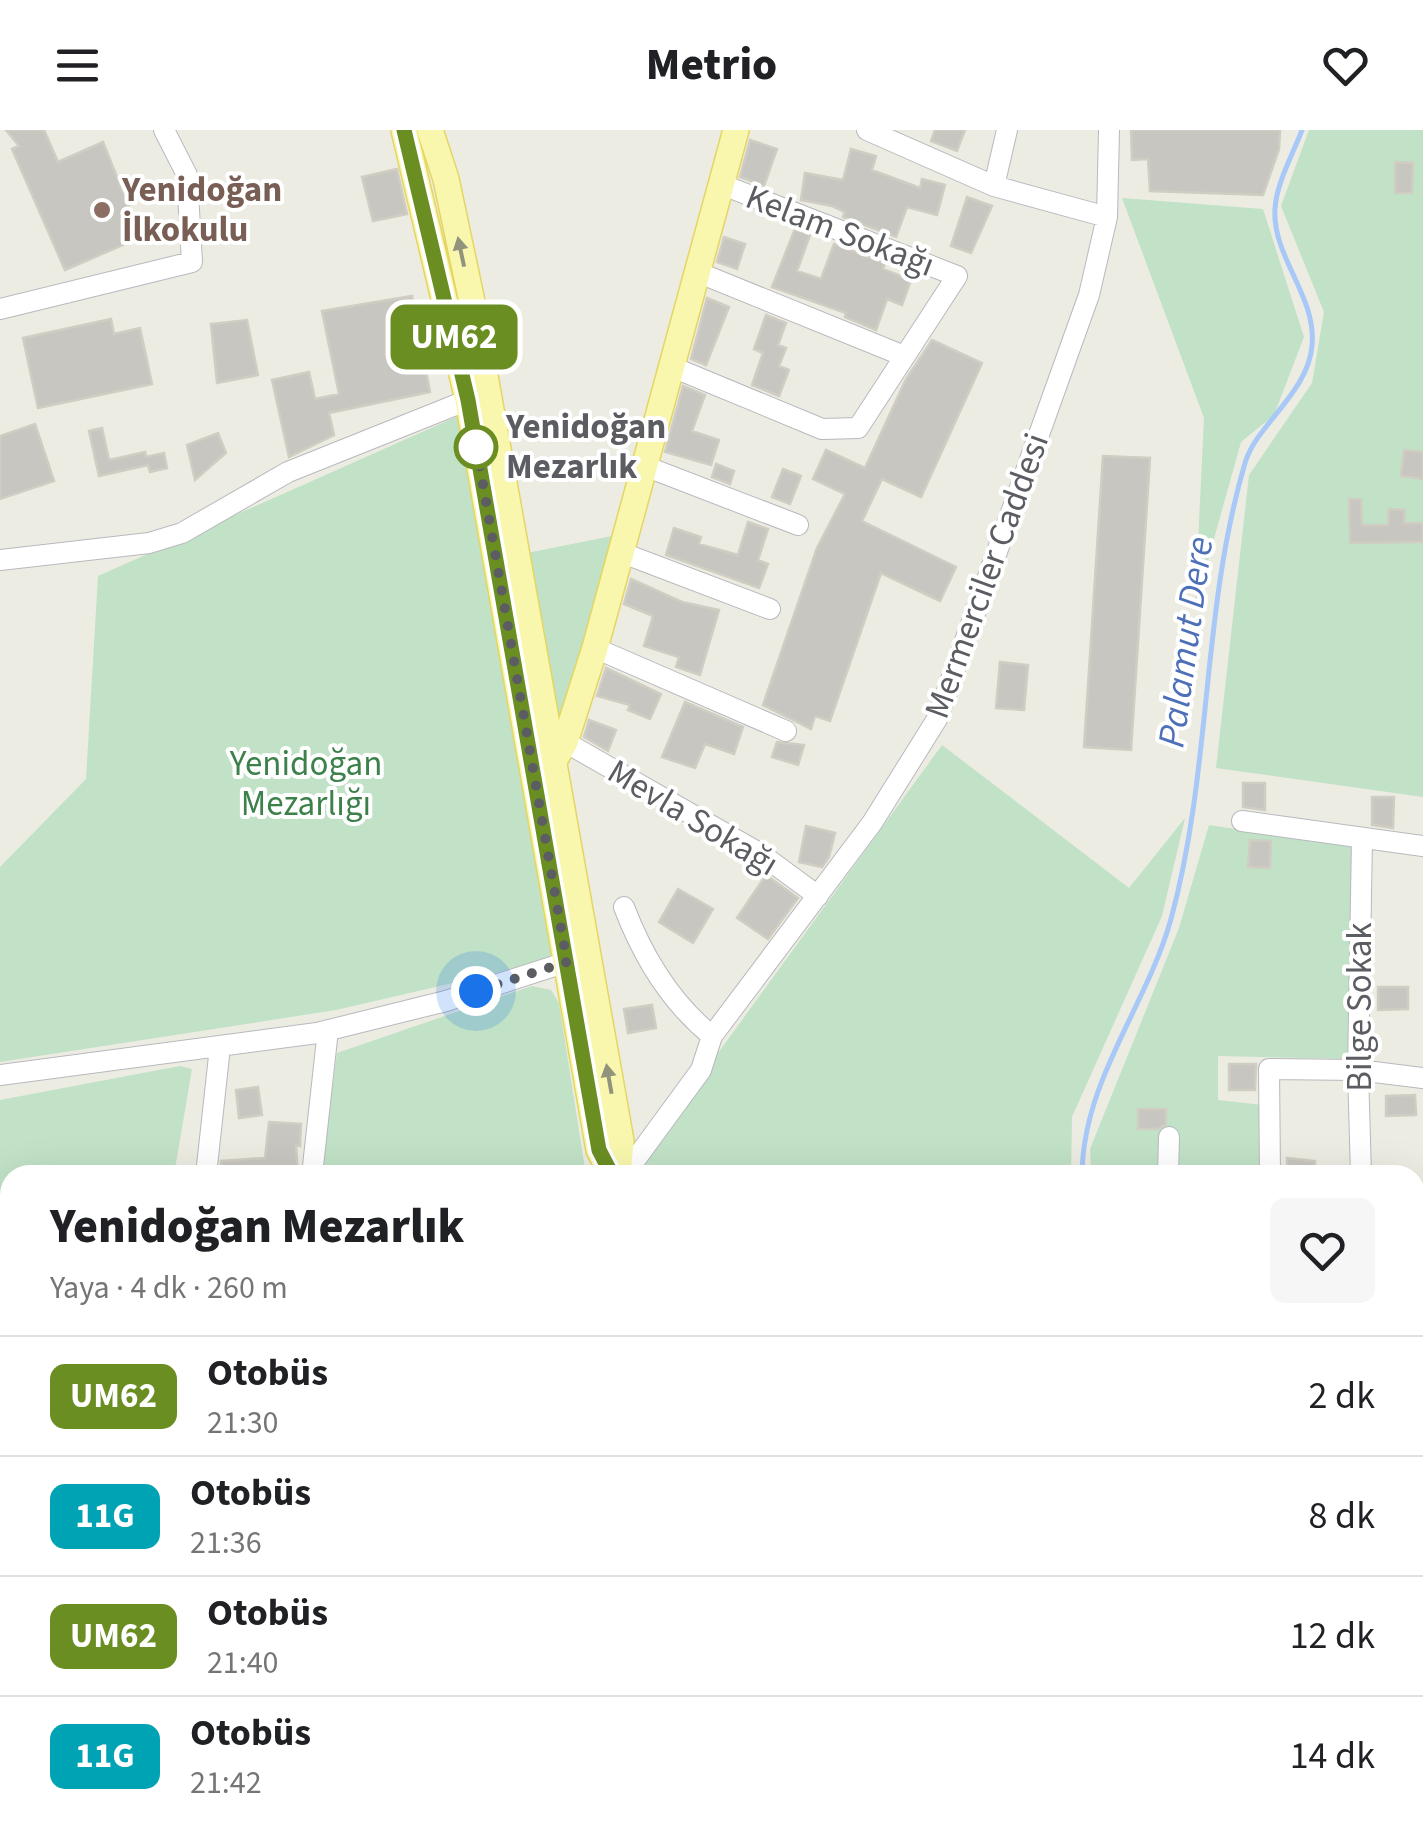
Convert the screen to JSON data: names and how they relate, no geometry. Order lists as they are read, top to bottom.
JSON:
{
  "streets": {
    "street": [
      "Kelam Sokağı",
      "Mermerciler Caddesi",
      "Mevla Sokağı",
      "Bilge Sokak"
    ]
  },
  "crossings": [
    ["Mermerciler Caddesi", "Mevla Sokağı"]
  ],
  "water": ["Palamut Dere"],
  "parks": ["Yenidoğan Mezarlığı"],
  "places": ["Yenidoğan İlkokulu", "Yenidoğan Mezarlık"],
  "lines": ["bus line UM62"],
  "page": {
    "header": "Metrio",
    "on_map": "UM62",
    "heading": ["Yenidoğan Mezarlık", "Yaya · 4 dk · 260 m"],
    "list": [
      {
        "mark": "UM62",
        "name": "Otobüs",
        "note": "21:30",
        "value": "2 dk"
      },
      {
        "mark": "11G",
        "name": "Otobüs",
        "note": "21:36",
        "value": "8 dk"
      },
      {
        "mark": "UM62",
        "name": "Otobüs",
        "note": "21:40",
        "value": "12 dk"
      },
      {
        "mark": "11G",
        "name": "Otobüs",
        "note": "21:42",
        "value": "14 dk"
      }
    ]
  }
}
